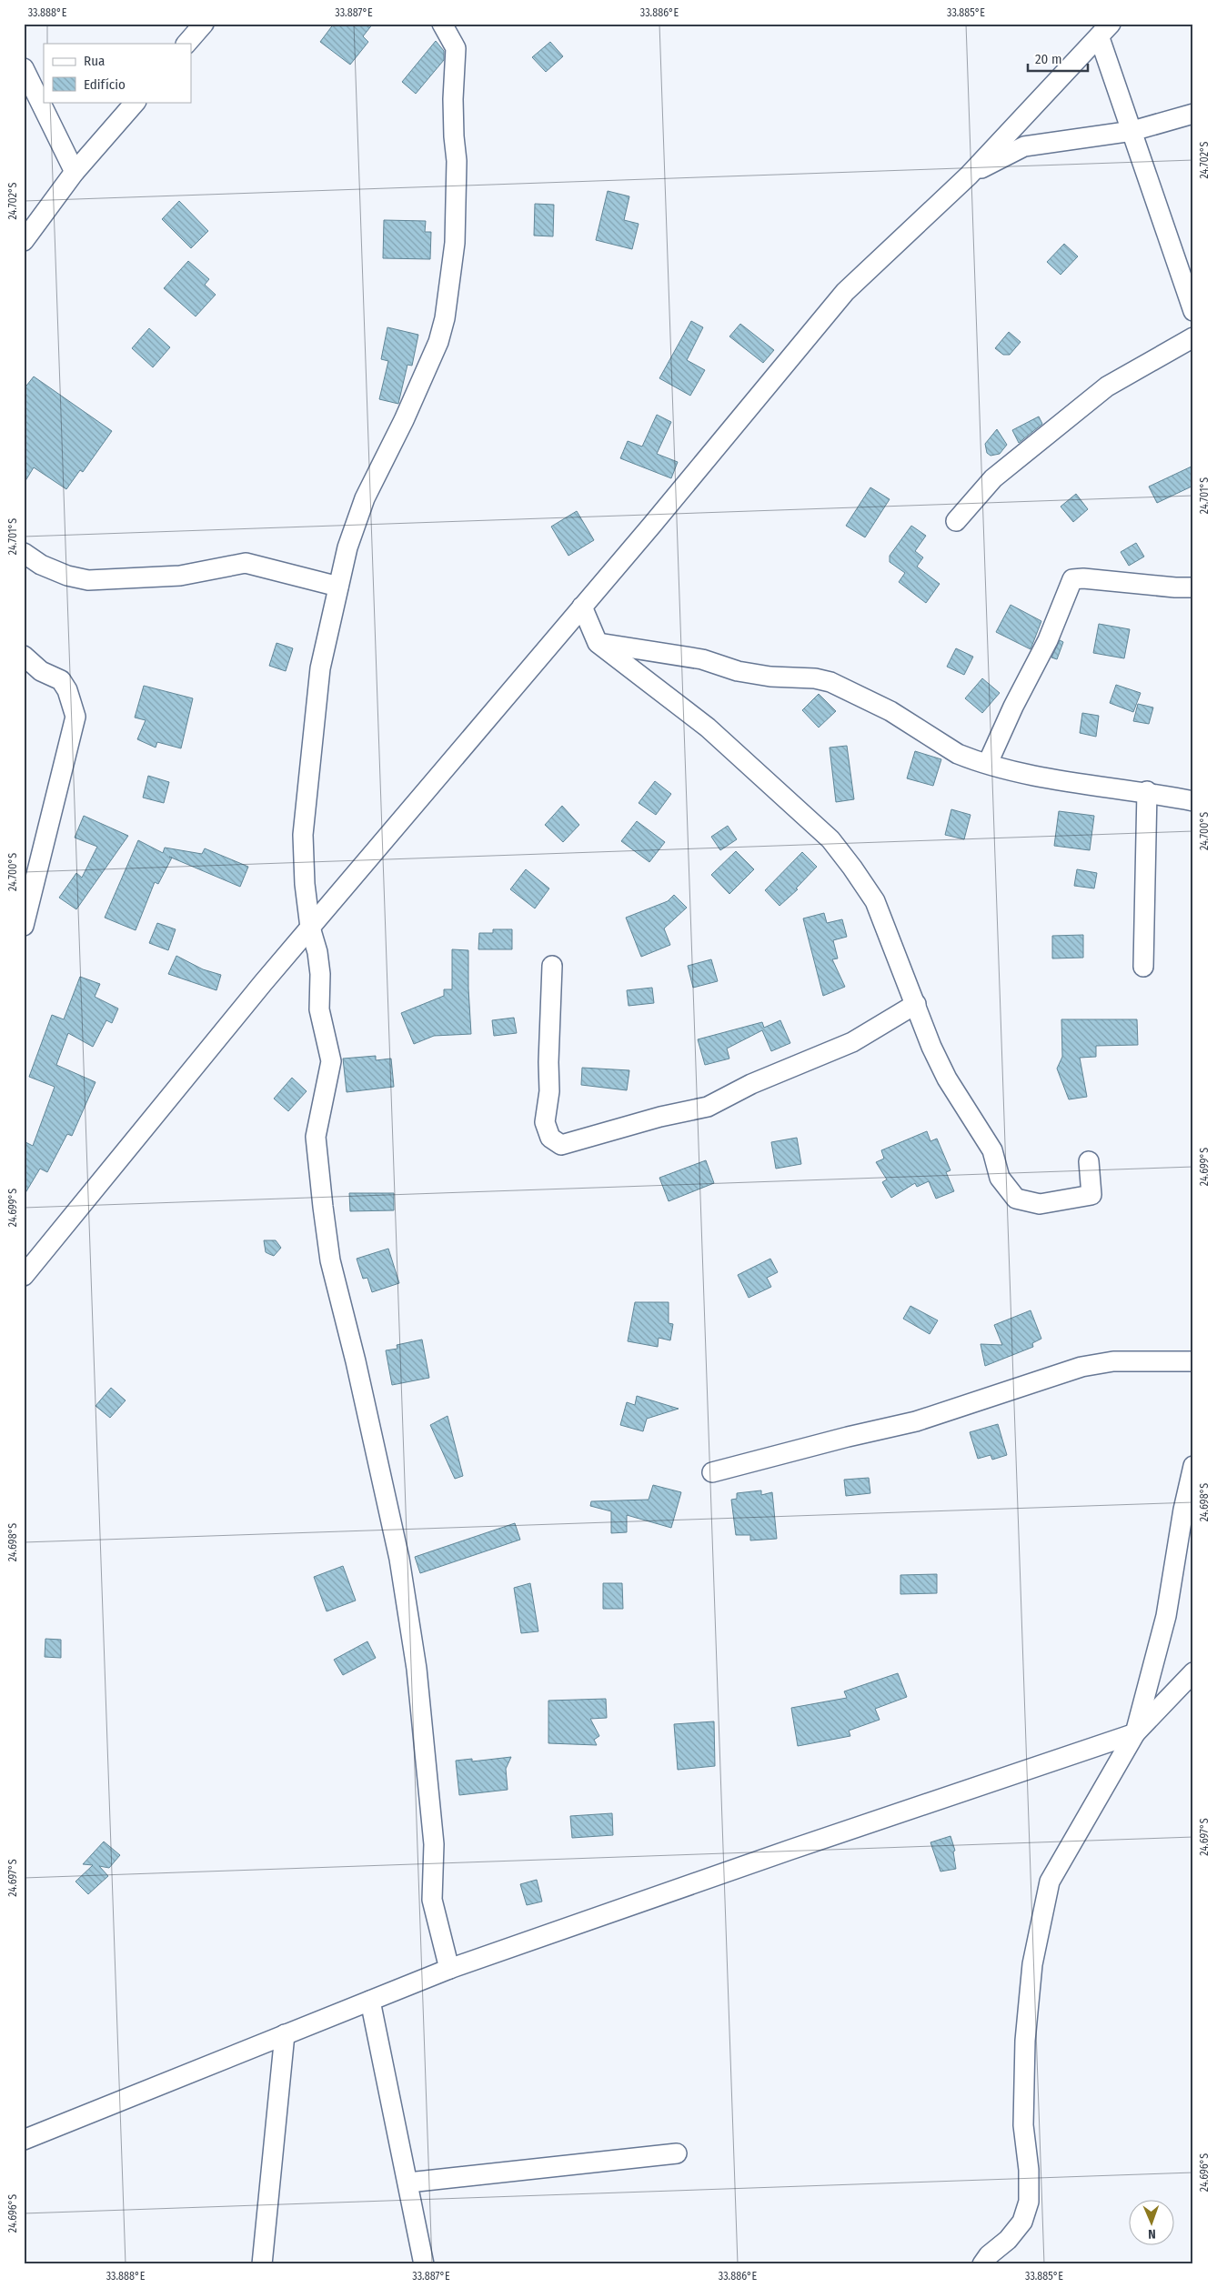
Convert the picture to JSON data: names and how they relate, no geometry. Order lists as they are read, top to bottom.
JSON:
{
  "legend": ["Rua", "Edifício"],
  "scale_bar": "20 m",
  "north": "bottom",
  "coordinates": [
    "33.888°E",
    "33.887°E",
    "33.886°E",
    "33.885°E",
    "24.702°S",
    "24.701°S",
    "24.700°S",
    "24.699°S",
    "24.698°S",
    "24.697°S",
    "24.696°S"
  ]
}
